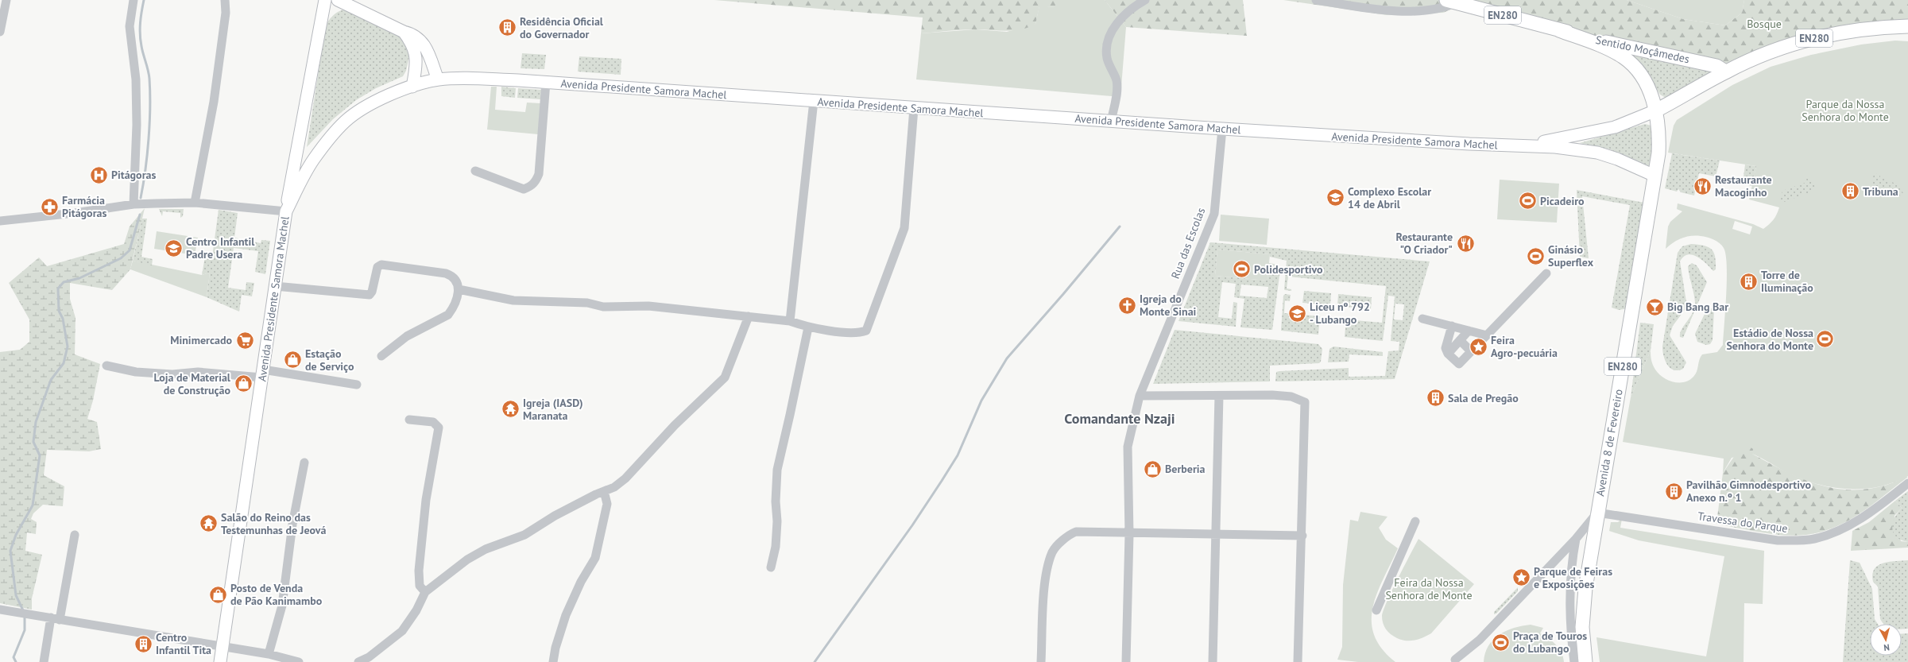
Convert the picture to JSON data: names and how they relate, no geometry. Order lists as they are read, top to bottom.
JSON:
{
  "streets": {
    "main road": [
      "EN280",
      "Sentido Moçâmedes",
      "Avenida Presidente Samora Machel",
      "Avenida 8 de Fevereiro"
    ],
    "street": ["Rua das Escolas", "Travessa do Parque"]
  },
  "crossings": [
    ["EN280", "Sentido Moçâmedes"],
    ["EN280", "Avenida Presidente Samora Machel"],
    ["EN280", "Avenida 8 de Fevereiro"],
    ["Avenida Presidente Samora Machel", "Rua das Escolas"],
    ["Avenida Presidente Samora Machel", "Avenida 8 de Fevereiro"],
    ["Avenida 8 de Fevereiro", "Travessa do Parque"]
  ],
  "districts": ["Comandante Nzaji"],
  "parks": ["Bosque", "Parque da Nossa Senhora do Monte", "Feira da Nossa Senhora de Monte"],
  "places": {
    "building": [
      "Residência Oficial do Governador",
      "Tribuna",
      "Torre de Iluminação",
      "Sala de Pregão",
      "Pavilhão Gimnodesportivo Anexo n.º 1",
      "Centro Infantil Tita"
    ],
    "hospital": ["Pitágoras"],
    "restaurant": ["Restaurante Macoginho", "Restaurante \"O Criador\""],
    "school or university": ["Complexo Escolar 14 de Abril", "Centro Infantil Padre Usera", "Liceu nº 792 - Lubango"],
    "sports": [
      "Picadeiro",
      "Ginásio Superflex",
      "Polidesportivo",
      "Estádio de Nossa Senhora do Monte",
      "Praça de Touros do Lubango"
    ],
    "pharmacy": ["Farmácia Pitágoras"],
    "church": ["Igreja do Monte Sinai"],
    "bar": ["Big Bang Bar"],
    "supermarket": ["Minimercado"],
    "place": ["Feira Agro-pecuária", "Parque de Feiras e Exposições"],
    "shop": [
      "Estação de Serviço",
      "Loja de Material de Construção",
      "Berberia",
      "Posto de Venda de Pão Kanimambo"
    ],
    "temple": ["Igreja (IASD) Maranata", "Salão do Reino das Testemunhas de Jeová"]
  },
  "north": "bottom"
}
